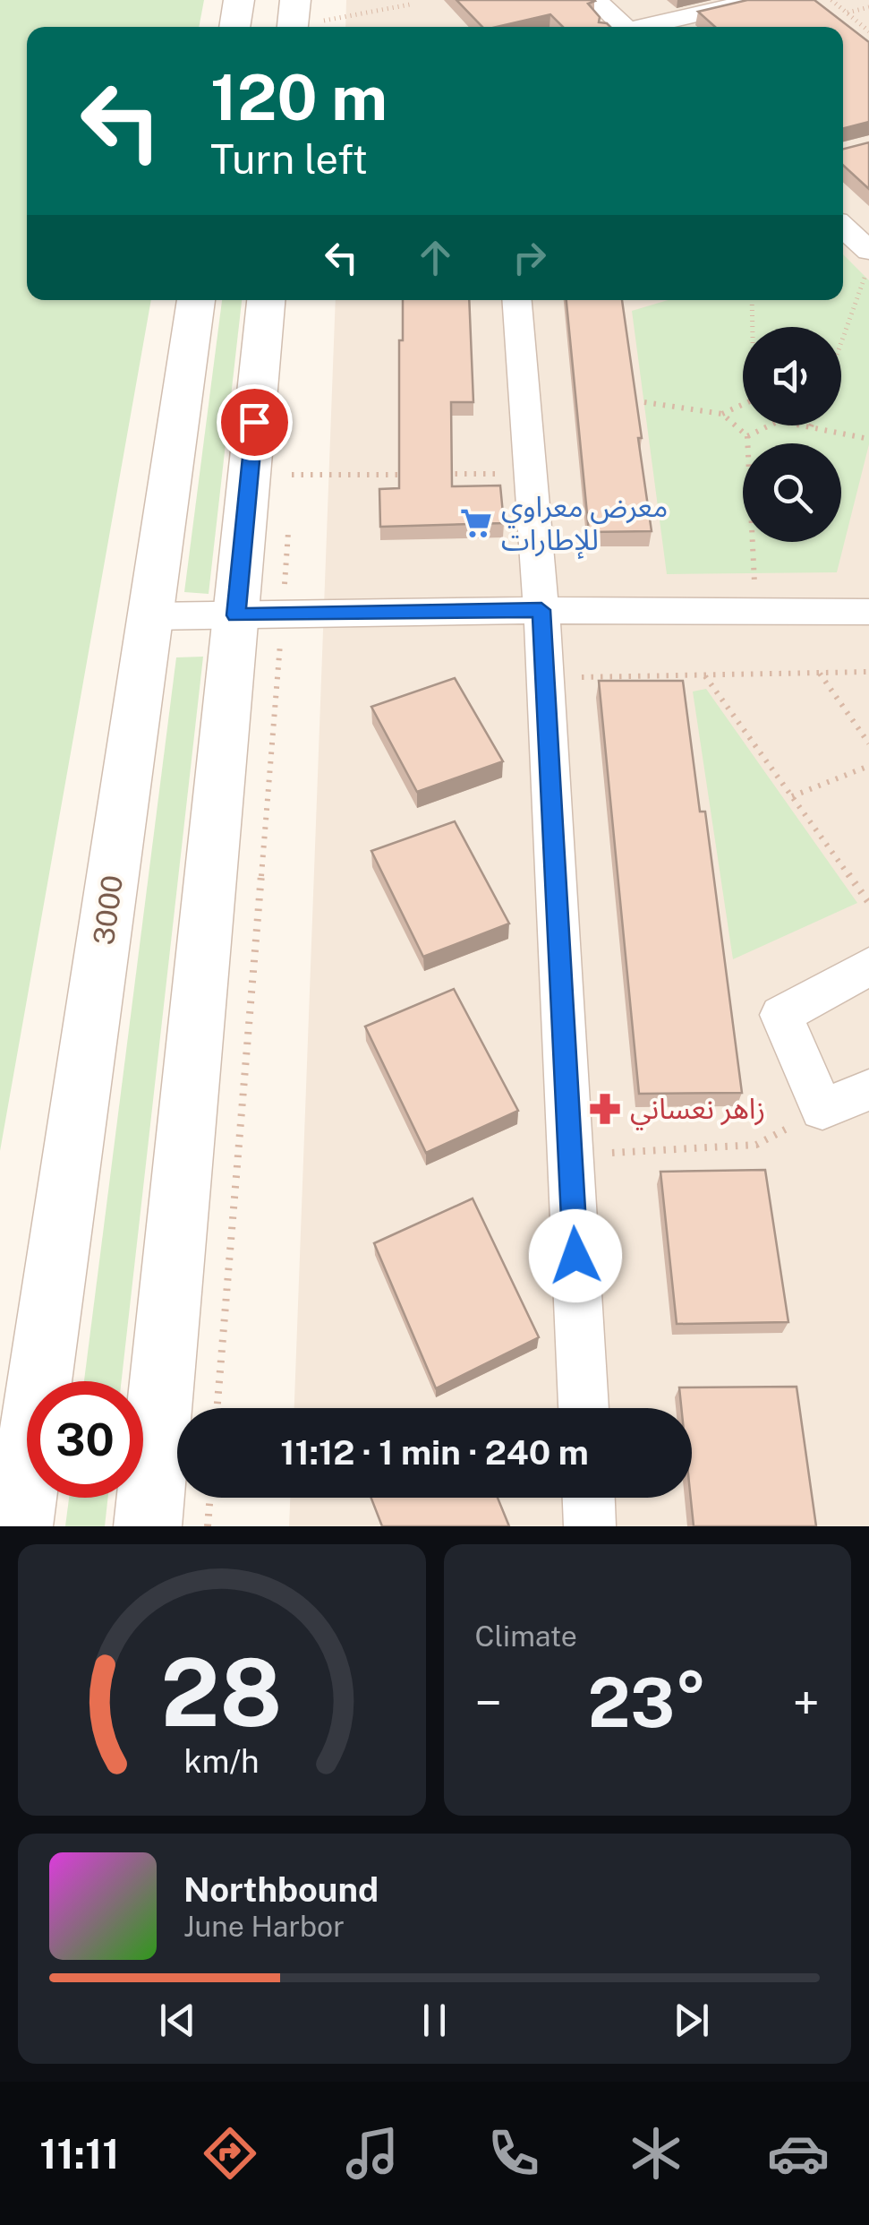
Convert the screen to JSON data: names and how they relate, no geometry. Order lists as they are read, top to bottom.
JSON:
{
  "streets": {
    "street": ["3000"]
  },
  "places": {
    "supermarket": ["معرض معراوي للإطارات"],
    "pharmacy": ["زاهر نعساني"]
  },
  "page": {
    "turn": ["120 m", "Turn left"],
    "limit": "30",
    "trip": "11:12 · 1 min · 240 m",
    "tile": "Climate",
    "heat": ["−", "23°", "+"],
    "song": ["Northbound", "June Harbor"],
    "tabs": "11:11",
    "gauge": ["28", "km/h"]
  }
}
